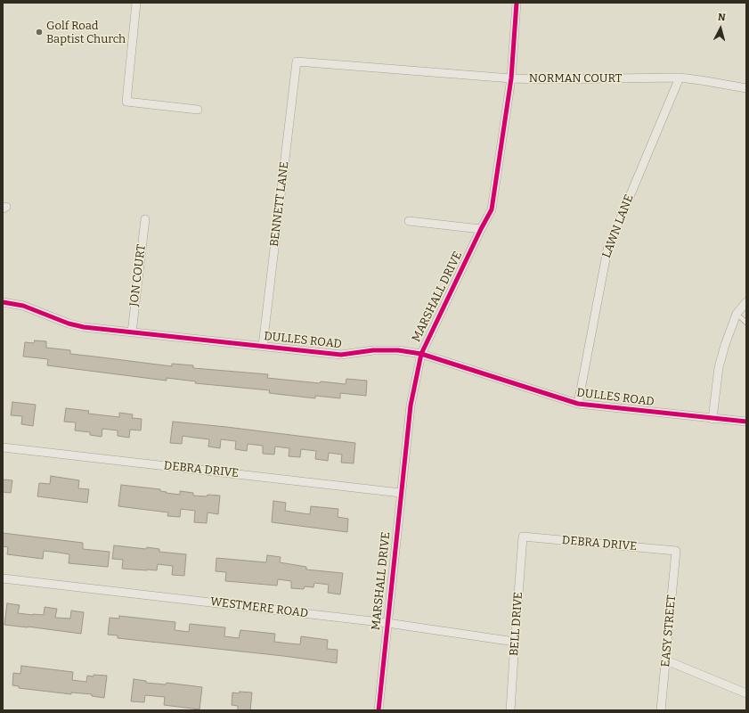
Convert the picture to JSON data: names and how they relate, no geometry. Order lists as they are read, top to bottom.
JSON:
{
  "streets": {
    "street": [
      "NORMAN COURT",
      "BENNETT LANE",
      "LAWN LANE",
      "JON COURT",
      "MARSHALL DRIVE",
      "DULLES ROAD",
      "DEBRA DRIVE",
      "WESTMERE ROAD",
      "BELL DRIVE",
      "EASY STREET"
    ]
  },
  "crossings": [
    ["NORMAN COURT", "BENNETT LANE"],
    ["NORMAN COURT", "LAWN LANE"],
    ["NORMAN COURT", "MARSHALL DRIVE"],
    ["BENNETT LANE", "DULLES ROAD"],
    ["LAWN LANE", "DULLES ROAD"],
    ["JON COURT", "DULLES ROAD"],
    ["MARSHALL DRIVE", "DULLES ROAD"],
    ["MARSHALL DRIVE", "DEBRA DRIVE"],
    ["MARSHALL DRIVE", "WESTMERE ROAD"],
    ["DEBRA DRIVE", "BELL DRIVE"],
    ["DEBRA DRIVE", "EASY STREET"],
    ["WESTMERE ROAD", "BELL DRIVE"]
  ],
  "places": ["Golf Road Baptist Church"],
  "north": "top"
}
